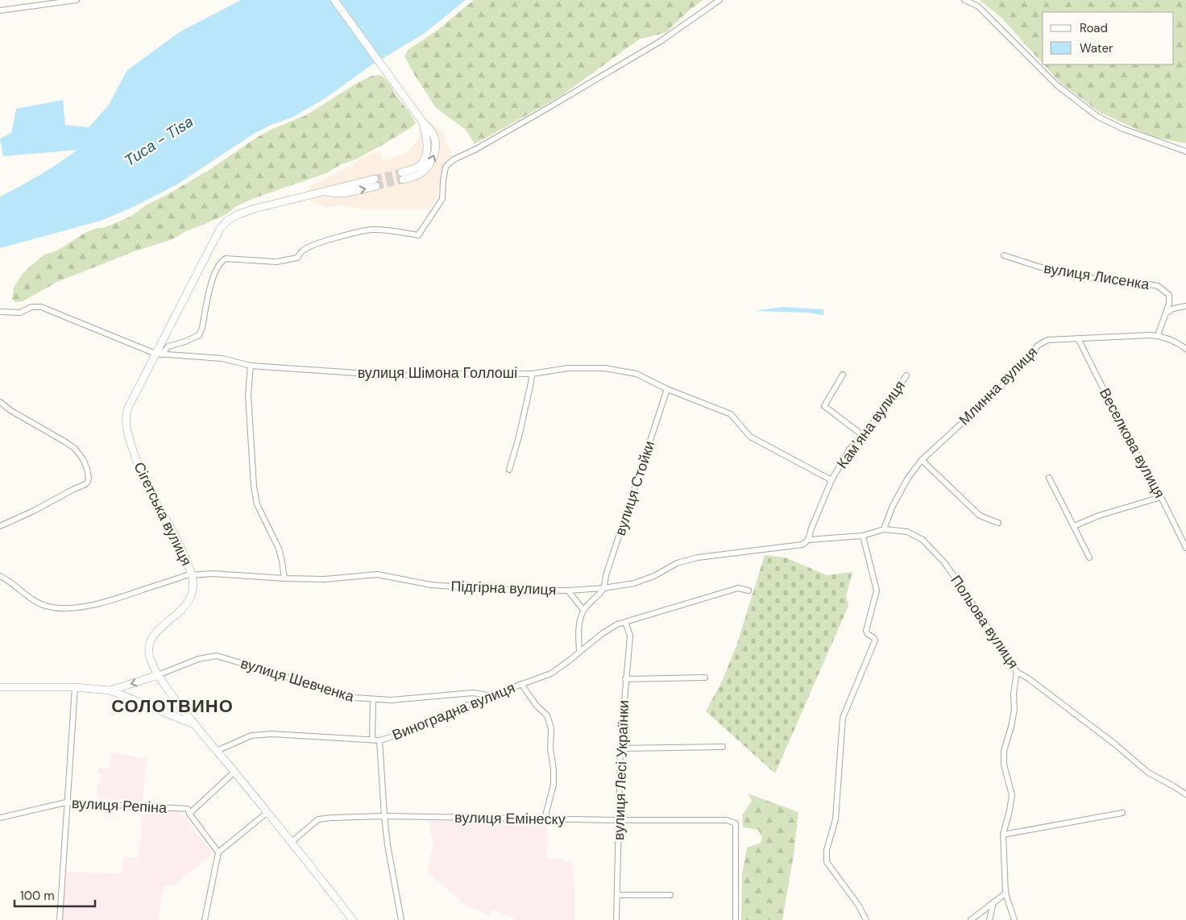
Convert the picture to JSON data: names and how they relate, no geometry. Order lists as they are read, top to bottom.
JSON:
{
  "streets": {
    "street": [
      "вулиця Лисенка",
      "вулиця Шімона Голлоші",
      "Млинна вулиця",
      "Камʼяна вулиця",
      "Веселкова вулиця",
      "вулиця Стойки",
      "Сігетська вулиця",
      "Підгірна вулиця",
      "Польова вулиця",
      "вулиця Шевченка",
      "Виноградна вулиця",
      "вулиця Лесі Українки",
      "вулиця Репіна",
      "вулиця Емінеску"
    ]
  },
  "crossings": [
    ["вулиця Лисенка", "Млинна вулиця"],
    ["вулиця Шімона Голлоші", "Камʼяна вулиця"],
    ["вулиця Шімона Голлоші", "вулиця Стойки"],
    ["вулиця Шімона Голлоші", "Сігетська вулиця"],
    ["Млинна вулиця", "Веселкова вулиця"],
    ["Млинна вулиця", "Польова вулиця"],
    ["Камʼяна вулиця", "Підгірна вулиця"],
    ["Камʼяна вулиця", "Польова вулиця"],
    ["вулиця Стойки", "Підгірна вулиця"],
    ["Сігетська вулиця", "Підгірна вулиця"],
    ["Сігетська вулиця", "вулиця Шевченка"],
    ["Сігетська вулиця", "вулиця Емінеску"],
    ["Підгірна вулиця", "Польова вулиця"],
    ["вулиця Шевченка", "Виноградна вулиця"],
    ["Виноградна вулиця", "вулиця Лесі Українки"],
    ["Виноградна вулиця", "вулиця Емінеску"],
    ["вулиця Лесі Українки", "вулиця Емінеску"]
  ],
  "districts": ["СОЛОТВИНО"],
  "water": ["Тиса - Tisa"],
  "legend": ["Road", "Water"],
  "scale_bar": "100 m"
}
